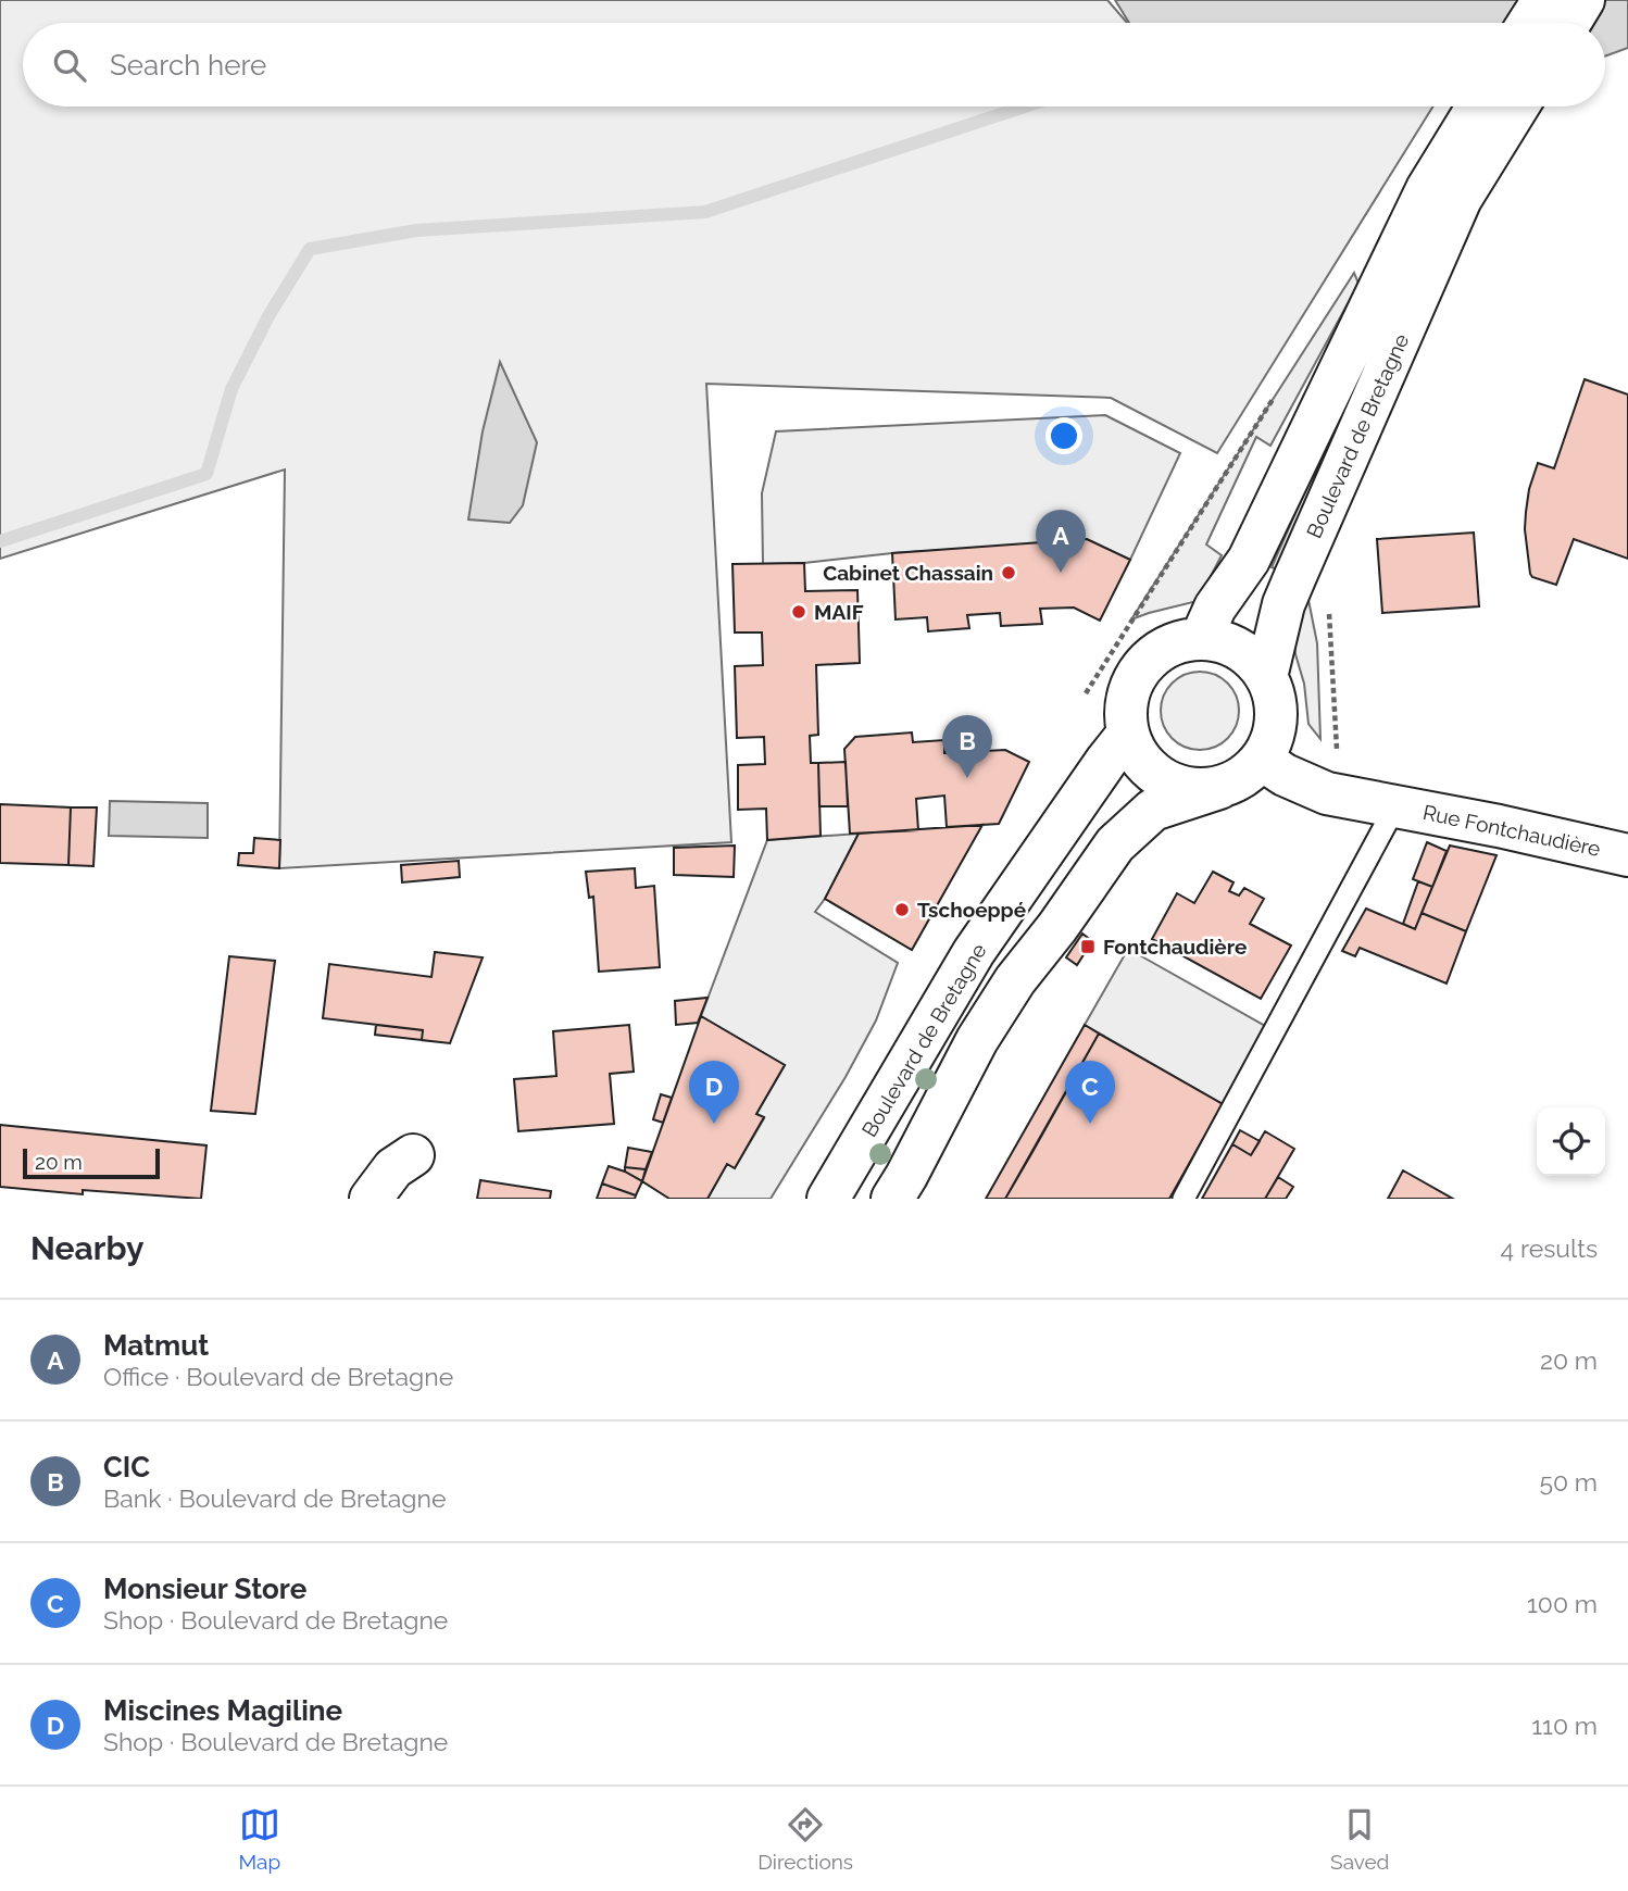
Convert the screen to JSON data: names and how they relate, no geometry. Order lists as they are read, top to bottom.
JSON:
{
  "streets": {
    "main road": ["Boulevard de Bretagne", "Rue Fontchaudière"]
  },
  "crossings": [
    ["Boulevard de Bretagne", "Rue Fontchaudière"]
  ],
  "places": {
    "other": ["Cabinet Chassain", "MAIF", "Tschoeppé"],
    "transit": ["Fontchaudière"]
  },
  "scale_bar": "20 m",
  "page": {
    "search": "Search here",
    "pins": [
      "A",
      "B",
      "C",
      "D"
    ],
    "scale": "20 m",
    "heading": ["Nearby", "4 results"],
    "list": [
      {
        "mark": "A",
        "name": "Matmut",
        "note": "Office · Boulevard de Bretagne",
        "value": "20 m"
      },
      {
        "mark": "B",
        "name": "CIC",
        "note": "Bank · Boulevard de Bretagne",
        "value": "50 m"
      },
      {
        "mark": "C",
        "name": "Monsieur Store",
        "note": "Shop · Boulevard de Bretagne",
        "value": "100 m"
      },
      {
        "mark": "D",
        "name": "Miscines Magiline",
        "note": "Shop · Boulevard de Bretagne",
        "value": "110 m"
      }
    ],
    "nav": ["Map", "Directions", "Saved"]
  }
}
